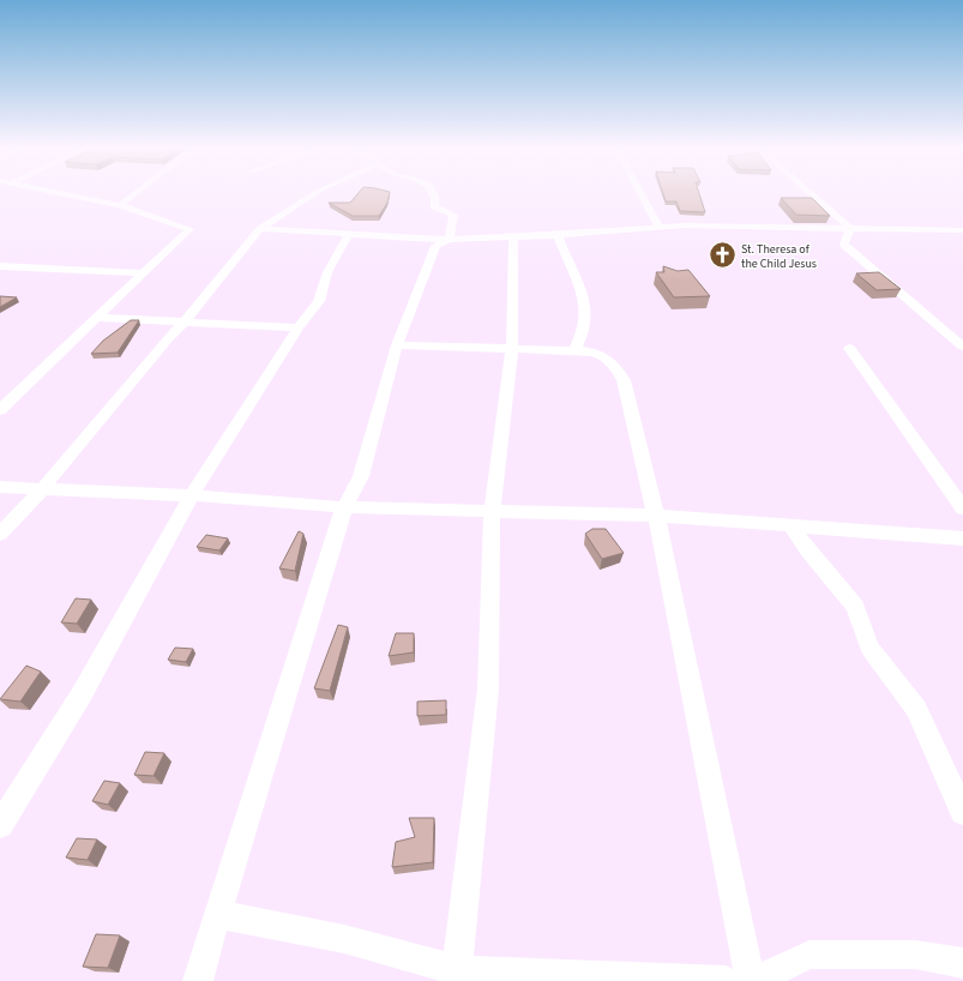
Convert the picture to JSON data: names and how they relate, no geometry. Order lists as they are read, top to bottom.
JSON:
{
  "places": {
    "church": ["St. Theresa of the Child Jesus"]
  }
}
